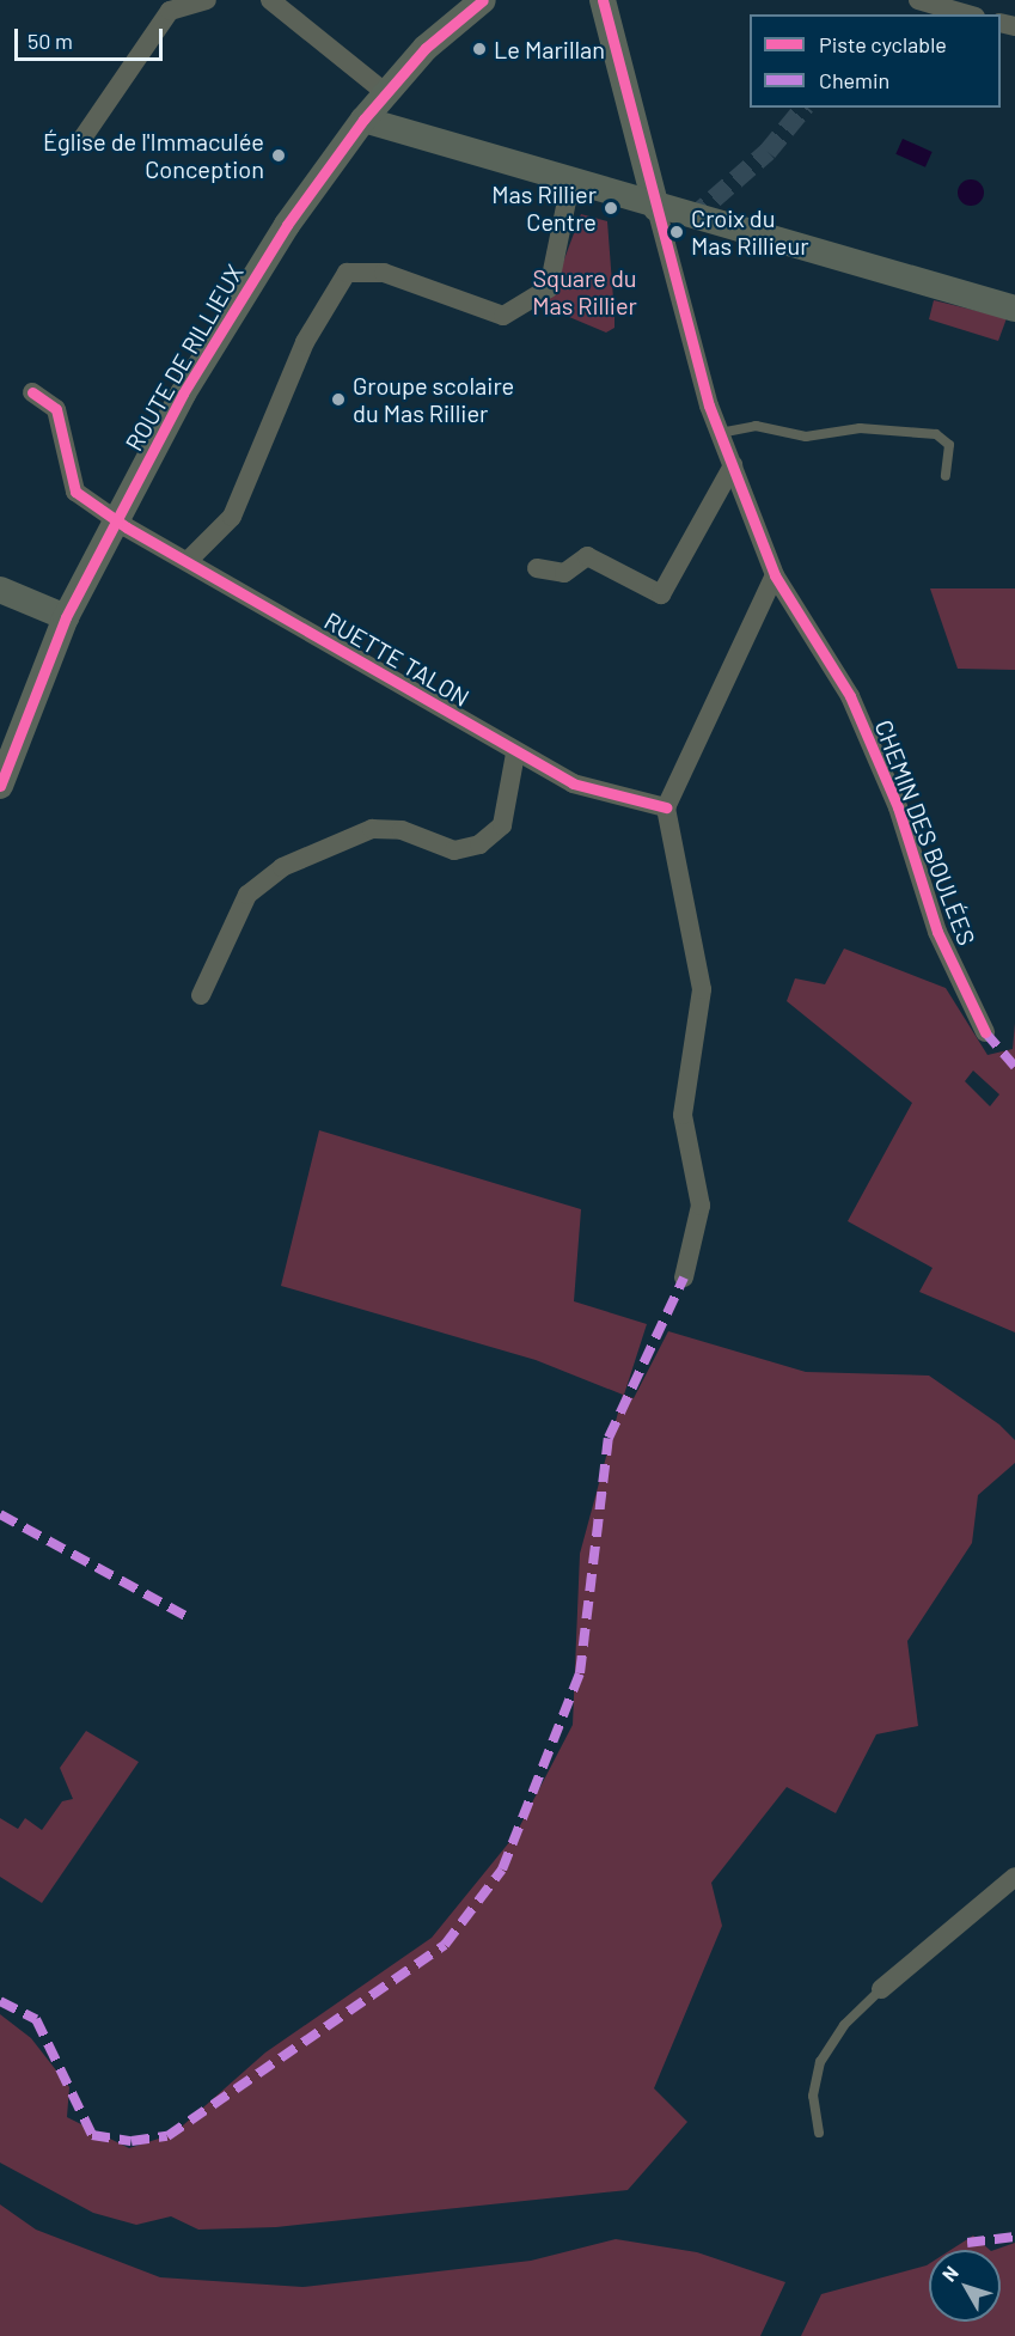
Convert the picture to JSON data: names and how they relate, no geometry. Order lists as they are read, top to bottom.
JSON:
{
  "streets": {
    "street": ["ROUTE DE RILLIEUX", "RUETTE TALON", "CHEMIN DES BOULÉES"]
  },
  "crossings": [
    ["ROUTE DE RILLIEUX", "RUETTE TALON"]
  ],
  "parks": ["Square du Mas Rillier"],
  "places": [
    "Le Marillan",
    "Église de l'Immaculée Conception",
    "Mas Rillier Centre",
    "Croix du Mas Rillieur",
    "Groupe scolaire du Mas Rillier"
  ],
  "legend": ["Piste cyclable", "Chemin"],
  "scale_bar": "50 m",
  "north": "top left"
}
